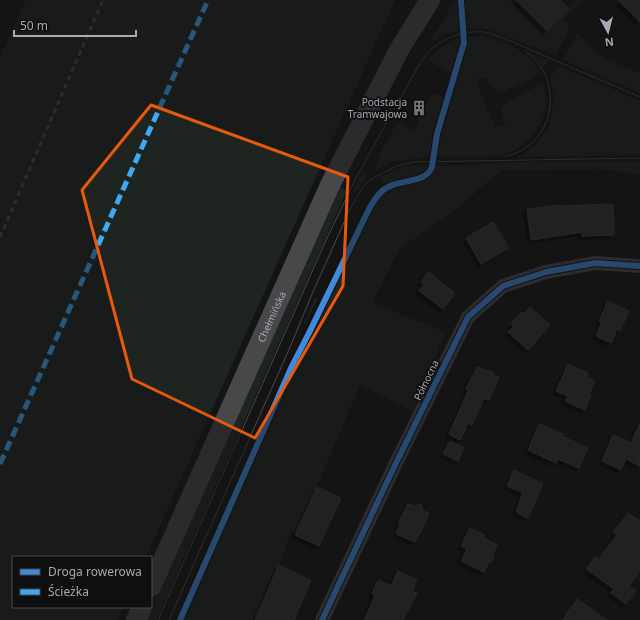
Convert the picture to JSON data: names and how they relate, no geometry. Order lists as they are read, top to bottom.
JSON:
{
  "streets": {
    "main road": ["Chełmińska"],
    "street": ["Północna"]
  },
  "places": {
    "building": ["Podstacja Tramwajowa"]
  },
  "legend": ["Droga rowerowa", "Ścieżka"],
  "scale_bar": "50 m",
  "north": "bottom"
}
